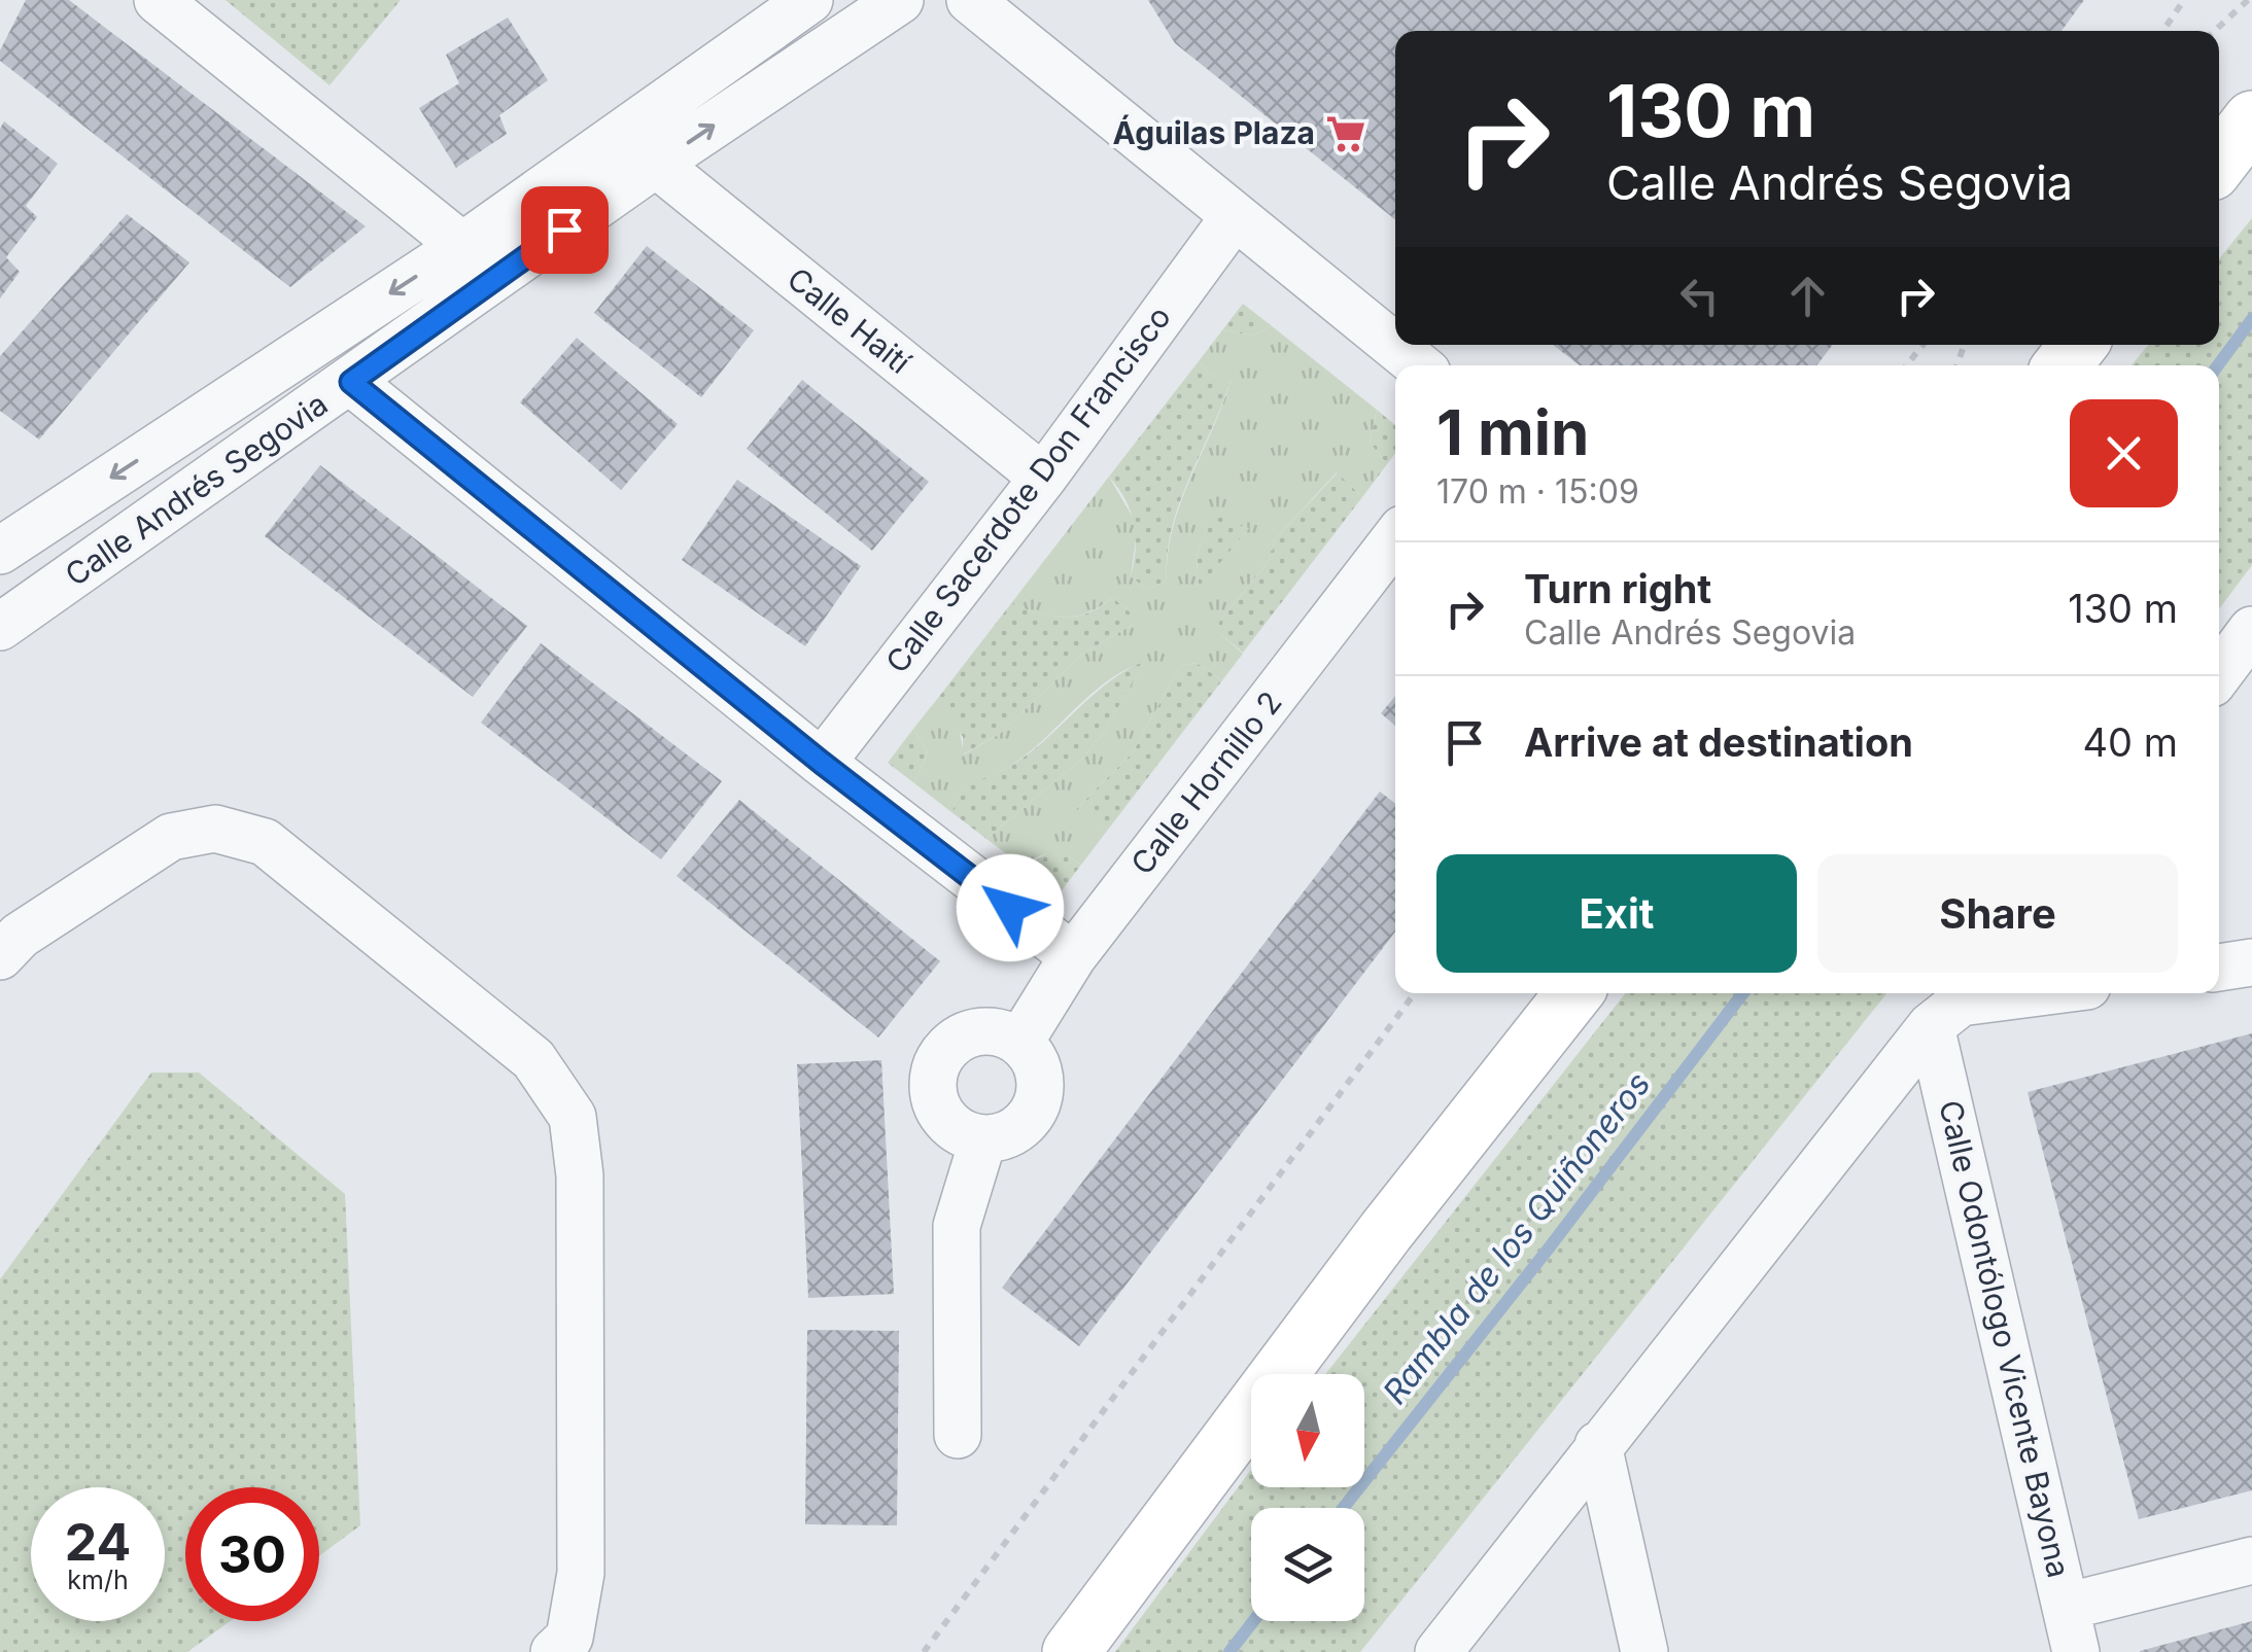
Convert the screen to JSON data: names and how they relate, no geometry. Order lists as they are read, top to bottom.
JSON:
{
  "streets": {
    "street": [
      "Calle Haití",
      "Calle Andrés Segovia",
      "Calle Sacerdote Don Francisco",
      "Calle Hornillo 2",
      "Calle Odontólogo Vicente Bayona"
    ]
  },
  "crossings": [
    ["Calle Haití", "Calle Andrés Segovia"],
    ["Calle Haití", "Calle Sacerdote Don Francisco"]
  ],
  "water": ["Rambla de los Quiñoneros"],
  "places": {
    "supermarket": ["Águilas Plaza"]
  },
  "north": "bottom",
  "page": {
    "turn": ["130 m", "Calle Andrés Segovia"],
    "heading": ["1 min", "170 m · 15:09"],
    "list": [
      {
        "name": "Turn right",
        "note": "Calle Andrés Segovia",
        "value": "130 m"
      },
      {
        "name": "Arrive at destination",
        "value": "40 m"
      }
    ],
    "buttons": ["Exit", "Share"],
    "speed": "24 km/h",
    "limit": "30"
  }
}
